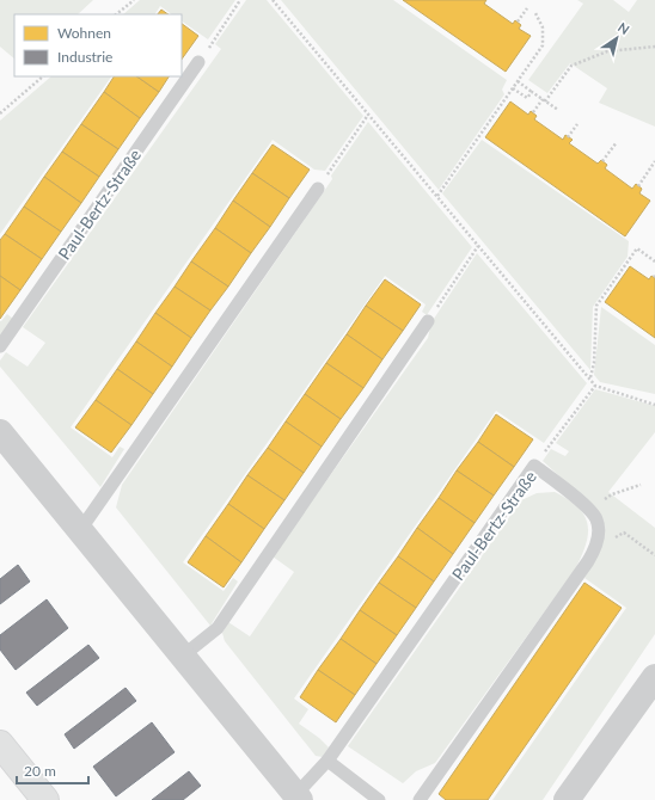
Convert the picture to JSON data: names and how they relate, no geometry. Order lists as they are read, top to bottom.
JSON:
{
  "streets": {
    "street": ["Paul-Bertz-Straße"]
  },
  "legend": ["Wohnen", "Industrie"],
  "scale_bar": "20 m",
  "north": "top right"
}
